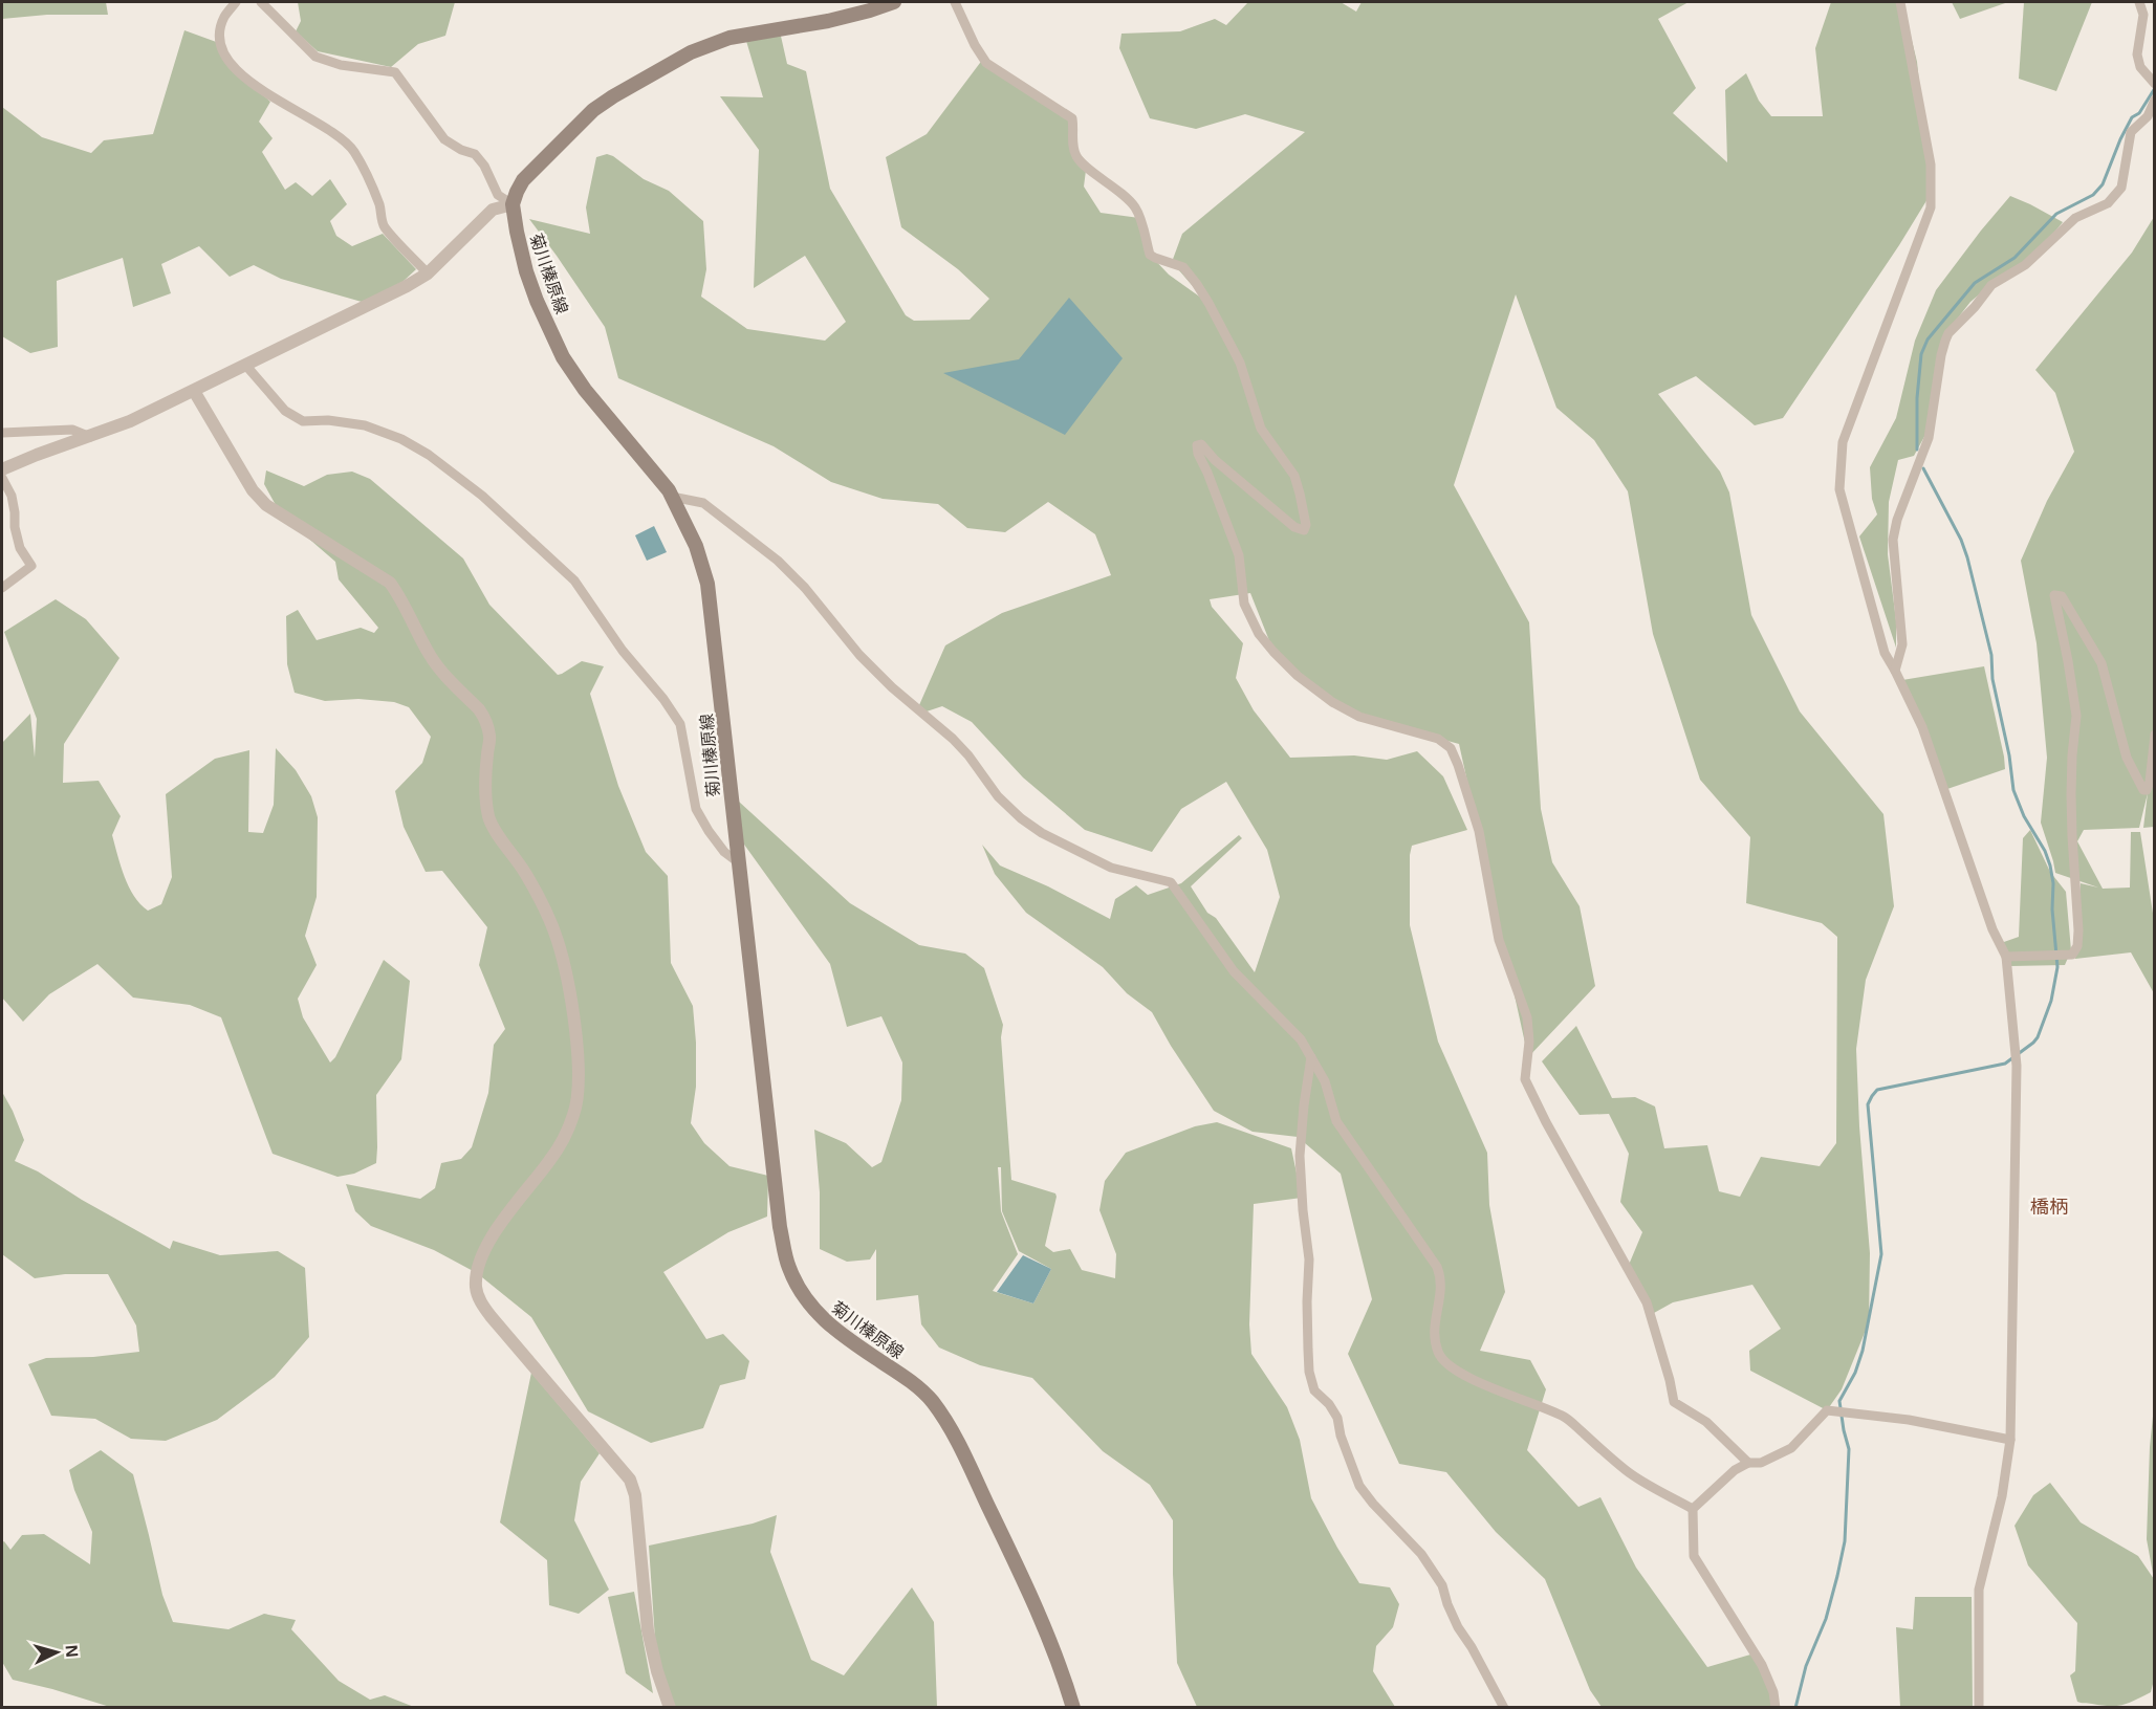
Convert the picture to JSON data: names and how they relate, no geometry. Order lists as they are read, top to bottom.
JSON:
{
  "streets": {
    "main road": ["菊川榛原線"]
  },
  "districts": ["橋柄"],
  "north": "right"
}
